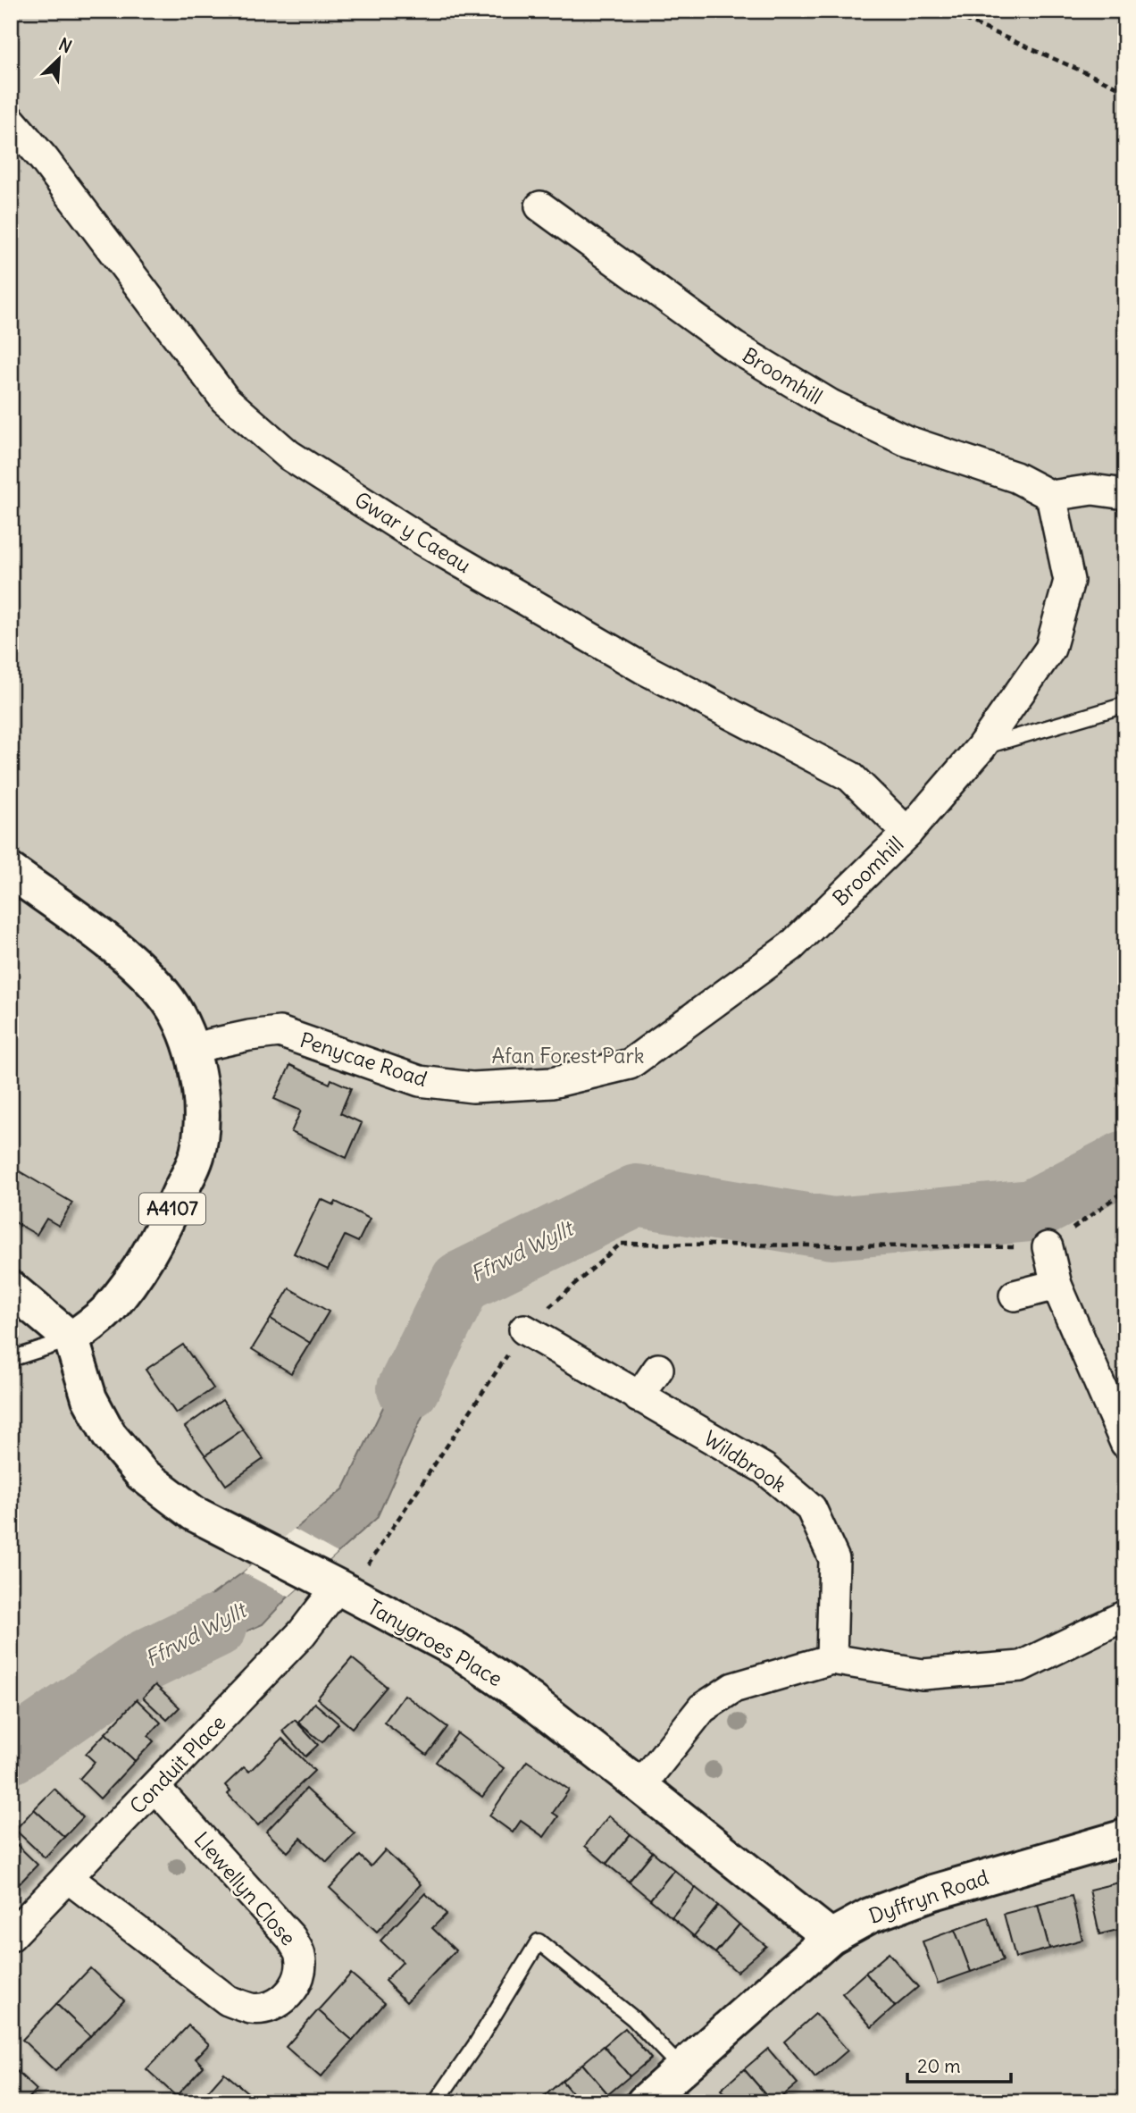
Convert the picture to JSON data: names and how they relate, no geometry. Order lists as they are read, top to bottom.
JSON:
{
  "streets": {
    "street": [
      "Broomhill",
      "Gwar y Caeau",
      "Penycae Road",
      "A4107",
      "Wildbrook",
      "Tanygroes Place",
      "Conduit Place",
      "Llewellyn Close",
      "Dyffryn Road"
    ]
  },
  "crossings": [
    ["Broomhill", "Gwar y Caeau"],
    ["Broomhill", "Penycae Road"],
    ["Penycae Road", "A4107"],
    ["A4107", "Tanygroes Place"],
    ["Tanygroes Place", "Conduit Place"],
    ["Tanygroes Place", "Dyffryn Road"],
    ["Conduit Place", "Llewellyn Close"]
  ],
  "water": ["Ffrwd Wyllt"],
  "parks": ["Afan Forest Park"],
  "scale_bar": "20 m",
  "north": "top right"
}
